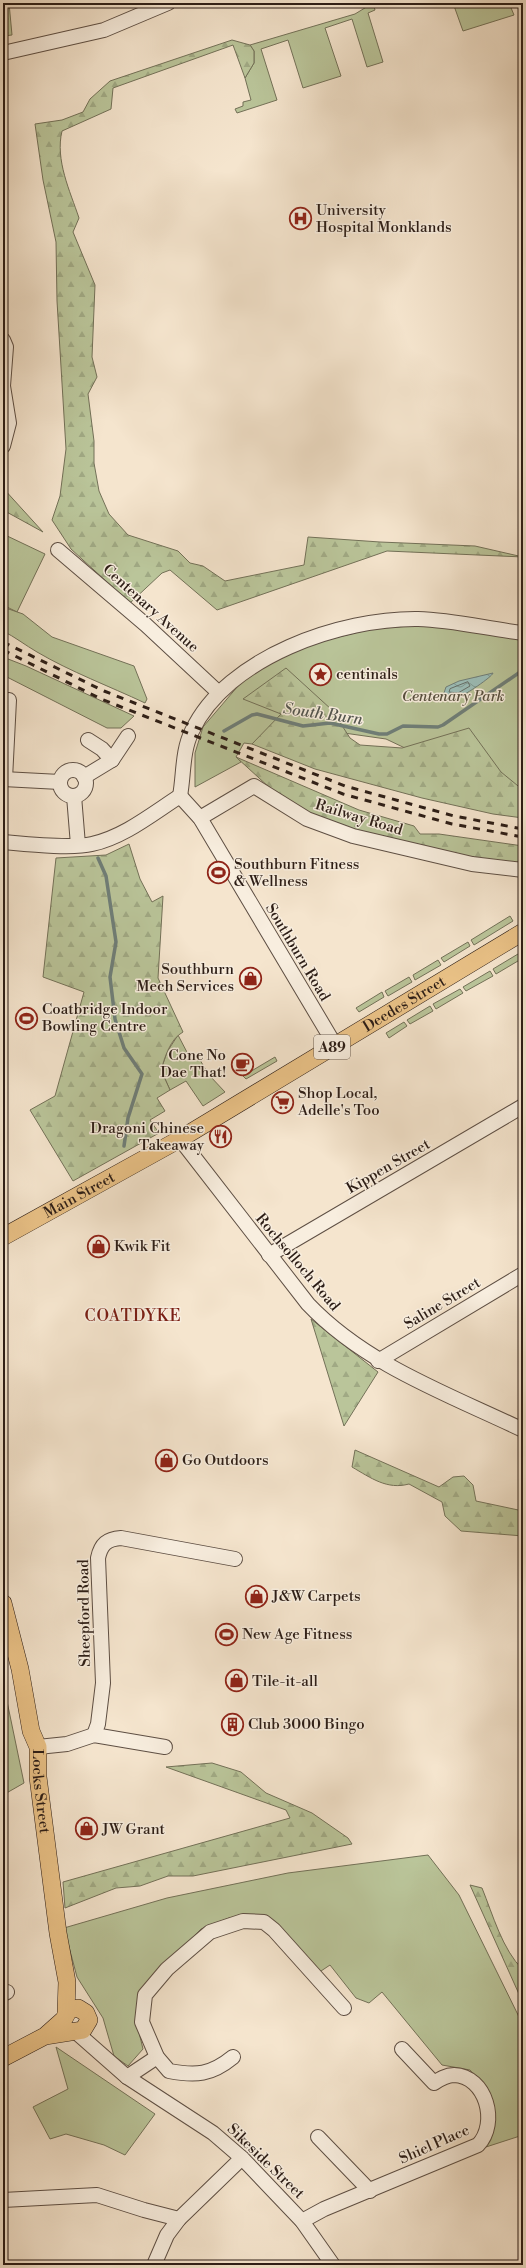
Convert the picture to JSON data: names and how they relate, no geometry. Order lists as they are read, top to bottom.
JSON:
{
  "streets": {
    "main road": [
      "Deedes Street",
      "A89",
      "Main Street",
      "Locks Street"
    ],
    "street": [
      "Centenary Avenue",
      "Railway Road",
      "Southburn Road",
      "Kippen Street",
      "Rochsolloch Road",
      "Saline Street",
      "Sheepford Road",
      "Shiel Place",
      "Sikeside Street"
    ]
  },
  "crossings": [
    ["Railway Road", "Southburn Road"],
    ["Southburn Road", "Deedes Street"],
    ["Deedes Street", "Main Street"],
    ["Deedes Street", "Rochsolloch Road"],
    ["Kippen Street", "Rochsolloch Road"],
    ["Rochsolloch Road", "Saline Street"],
    ["Locks Street", "Sikeside Street"],
    ["Shiel Place", "Sikeside Street"]
  ],
  "districts": ["COATDYKE"],
  "water": ["South Burn"],
  "parks": ["Centenary Park"],
  "places": {
    "hospital": ["University Hospital Monklands"],
    "place": ["centinals"],
    "sports": ["Southburn Fitness & Wellness", "Coatbridge Indoor Bowling Centre", "New Age Fitness"],
    "shop": [
      "Southburn Mech Services",
      "Kwik Fit",
      "Go Outdoors",
      "J&W Carpets",
      "Tile-it-all",
      "JW Grant"
    ],
    "cafe": ["Cone No Dae That!"],
    "supermarket": ["Shop Local, Adelle's Too"],
    "restaurant": ["Dragoni Chinese Takeaway"],
    "building": ["Club 3000 Bingo"]
  }
}
